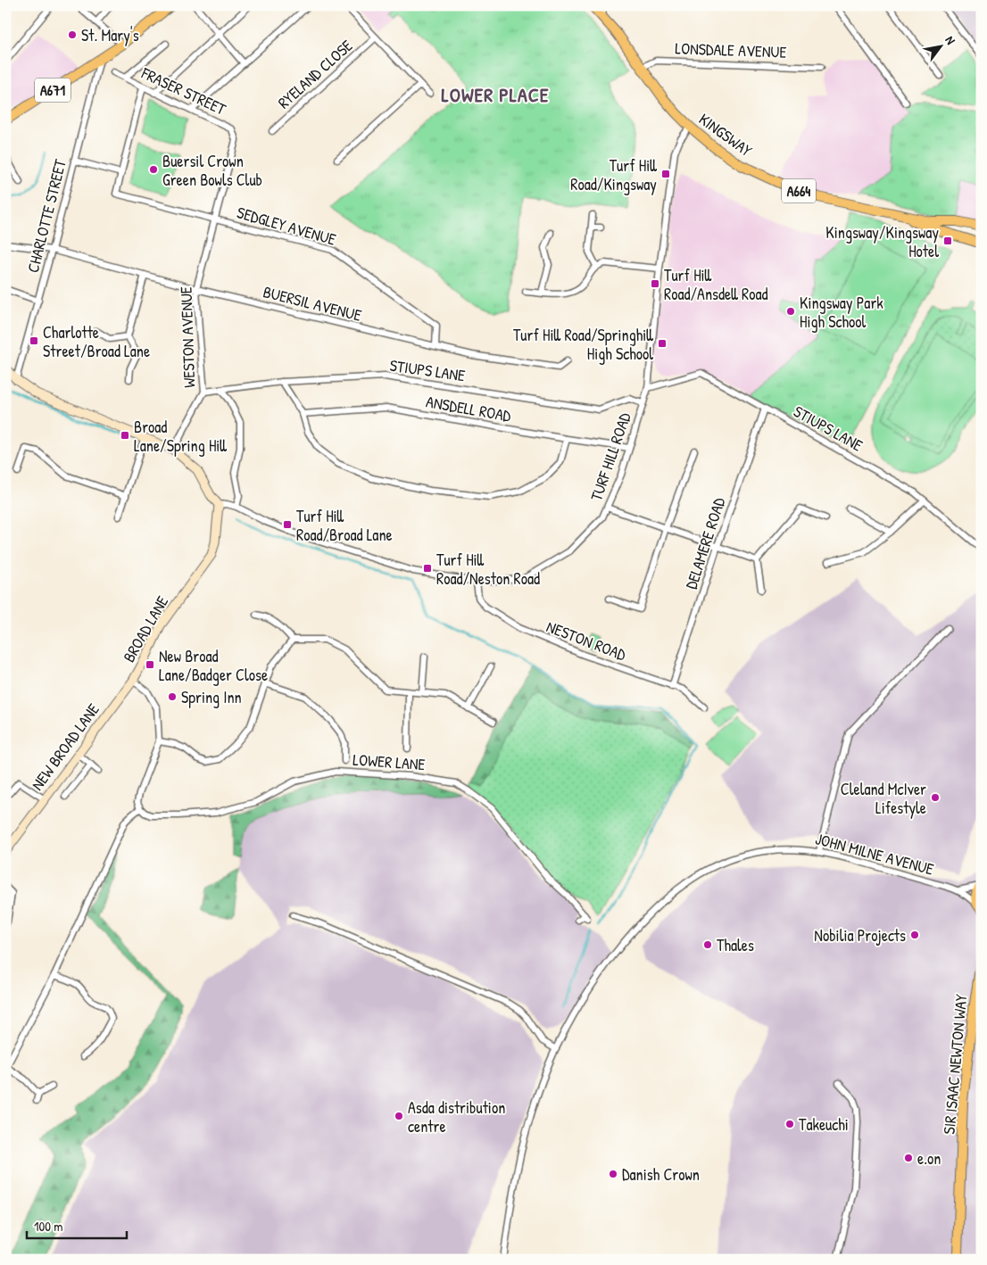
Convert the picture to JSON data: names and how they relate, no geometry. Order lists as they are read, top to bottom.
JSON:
{
  "streets": {
    "main road": [
      "A671",
      "KINGSWAY",
      "A664",
      "BROAD LANE",
      "NEW BROAD LANE",
      "SIR ISAAC NEWTON WAY"
    ],
    "street": [
      "LONSDALE AVENUE",
      "RYELAND CLOSE",
      "FRASER STREET",
      "CHARLOTTE STREET",
      "SEDGLEY AVENUE",
      "BUERSIL AVENUE",
      "WESTON AVENUE",
      "STIUPS LANE",
      "ANSDELL ROAD",
      "TURF HILL ROAD",
      "DELAMERE ROAD",
      "NESTON ROAD",
      "LOWER LANE",
      "JOHN MILNE AVENUE"
    ]
  },
  "crossings": [
    ["LONSDALE AVENUE", "KINGSWAY"],
    ["A671", "CHARLOTTE STREET"],
    ["FRASER STREET", "WESTON AVENUE"],
    ["KINGSWAY", "A664"],
    ["KINGSWAY", "TURF HILL ROAD"],
    ["CHARLOTTE STREET", "BUERSIL AVENUE"],
    ["SEDGLEY AVENUE", "BUERSIL AVENUE"],
    ["SEDGLEY AVENUE", "WESTON AVENUE"],
    ["BUERSIL AVENUE", "WESTON AVENUE"],
    ["WESTON AVENUE", "STIUPS LANE"],
    ["STIUPS LANE", "TURF HILL ROAD"],
    ["STIUPS LANE", "DELAMERE ROAD"],
    ["ANSDELL ROAD", "TURF HILL ROAD"],
    ["TURF HILL ROAD", "BROAD LANE"],
    ["TURF HILL ROAD", "NESTON ROAD"],
    ["DELAMERE ROAD", "NESTON ROAD"],
    ["BROAD LANE", "NEW BROAD LANE"],
    ["BROAD LANE", "LOWER LANE"]
  ],
  "districts": ["LOWER PLACE"],
  "places": {
    "other": [
      "St. Mary's",
      "Buersil Crown Green Bowls Club",
      "Kingsway Park High School",
      "Spring Inn",
      "Cleland McIver Lifestyle",
      "Nobilia Projects",
      "Thales",
      "Asda distribution centre",
      "Takeuchi",
      "e.on",
      "Danish Crown"
    ],
    "transit": [
      "Turf Hill Road/Kingsway",
      "Kingsway/Kingsway Hotel",
      "Turf Hill Road/Ansdell Road",
      "Charlotte Street/Broad Lane",
      "Turf Hill Road/Springhill High School",
      "Broad Lane/Spring Hill",
      "Turf Hill Road/Broad Lane",
      "Turf Hill Road/Neston Road",
      "New Broad Lane/Badger Close"
    ]
  },
  "scale_bar": "100 m",
  "north": "top right"
}
